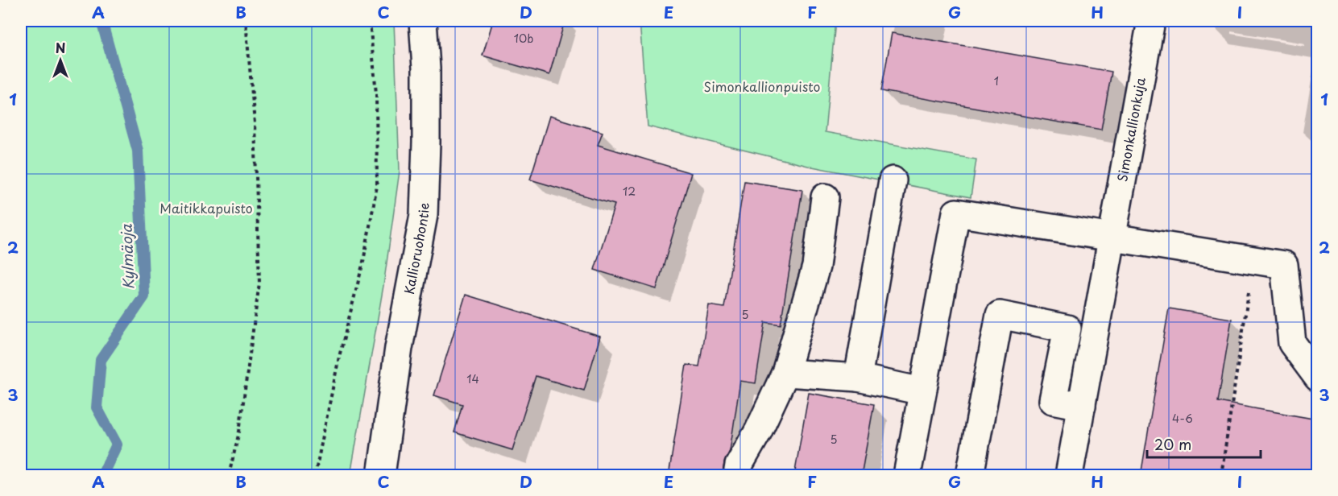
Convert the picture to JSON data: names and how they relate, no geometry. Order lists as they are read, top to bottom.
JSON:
{
  "streets": {
    "street": ["Simonkallionkuja", "Kallioruohontie"]
  },
  "water": ["Kylmäoja"],
  "parks": ["Simonkallionpuisto", "Maitikkapuisto"],
  "house_numbers": [
    "10b",
    "1",
    "12",
    "5",
    "14",
    "4-6",
    "5"
  ],
  "scale_bar": "20 m",
  "north": "top",
  "grid": {
    "columns": [
      "A",
      "B",
      "C",
      "D",
      "E",
      "F",
      "G",
      "H",
      "I"
    ],
    "rows": ["1", "2", "3"]
  }
}
